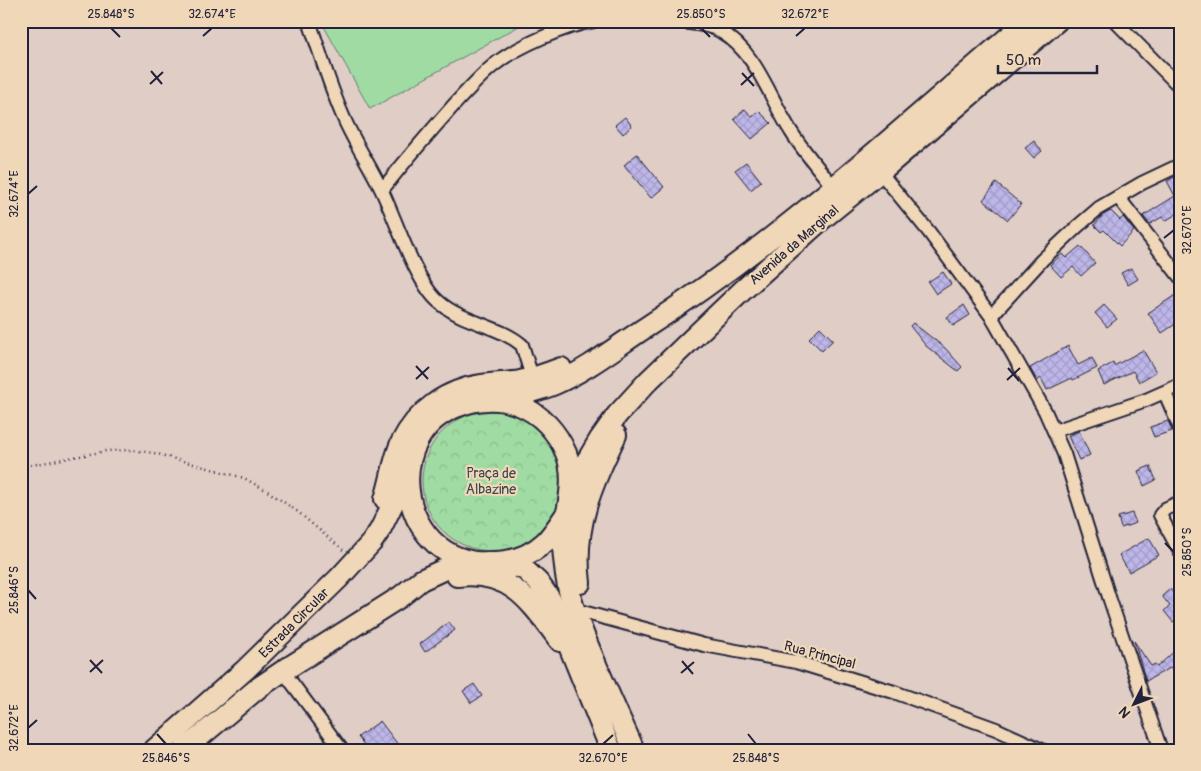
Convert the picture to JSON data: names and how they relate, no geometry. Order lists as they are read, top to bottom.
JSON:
{
  "streets": {
    "main road": ["Avenida da Marginal", "Estrada Circular"],
    "street": ["Rua Principal"]
  },
  "crossings": [
    ["Avenida da Marginal", "Estrada Circular"]
  ],
  "parks": ["Praça de Albazine"],
  "scale_bar": "50 m",
  "north": "bottom left",
  "coordinates": [
    "25.848°S",
    "32.674°E",
    "25.850°S",
    "32.672°E",
    "32.670°E",
    "25.846°S"
  ]
}
